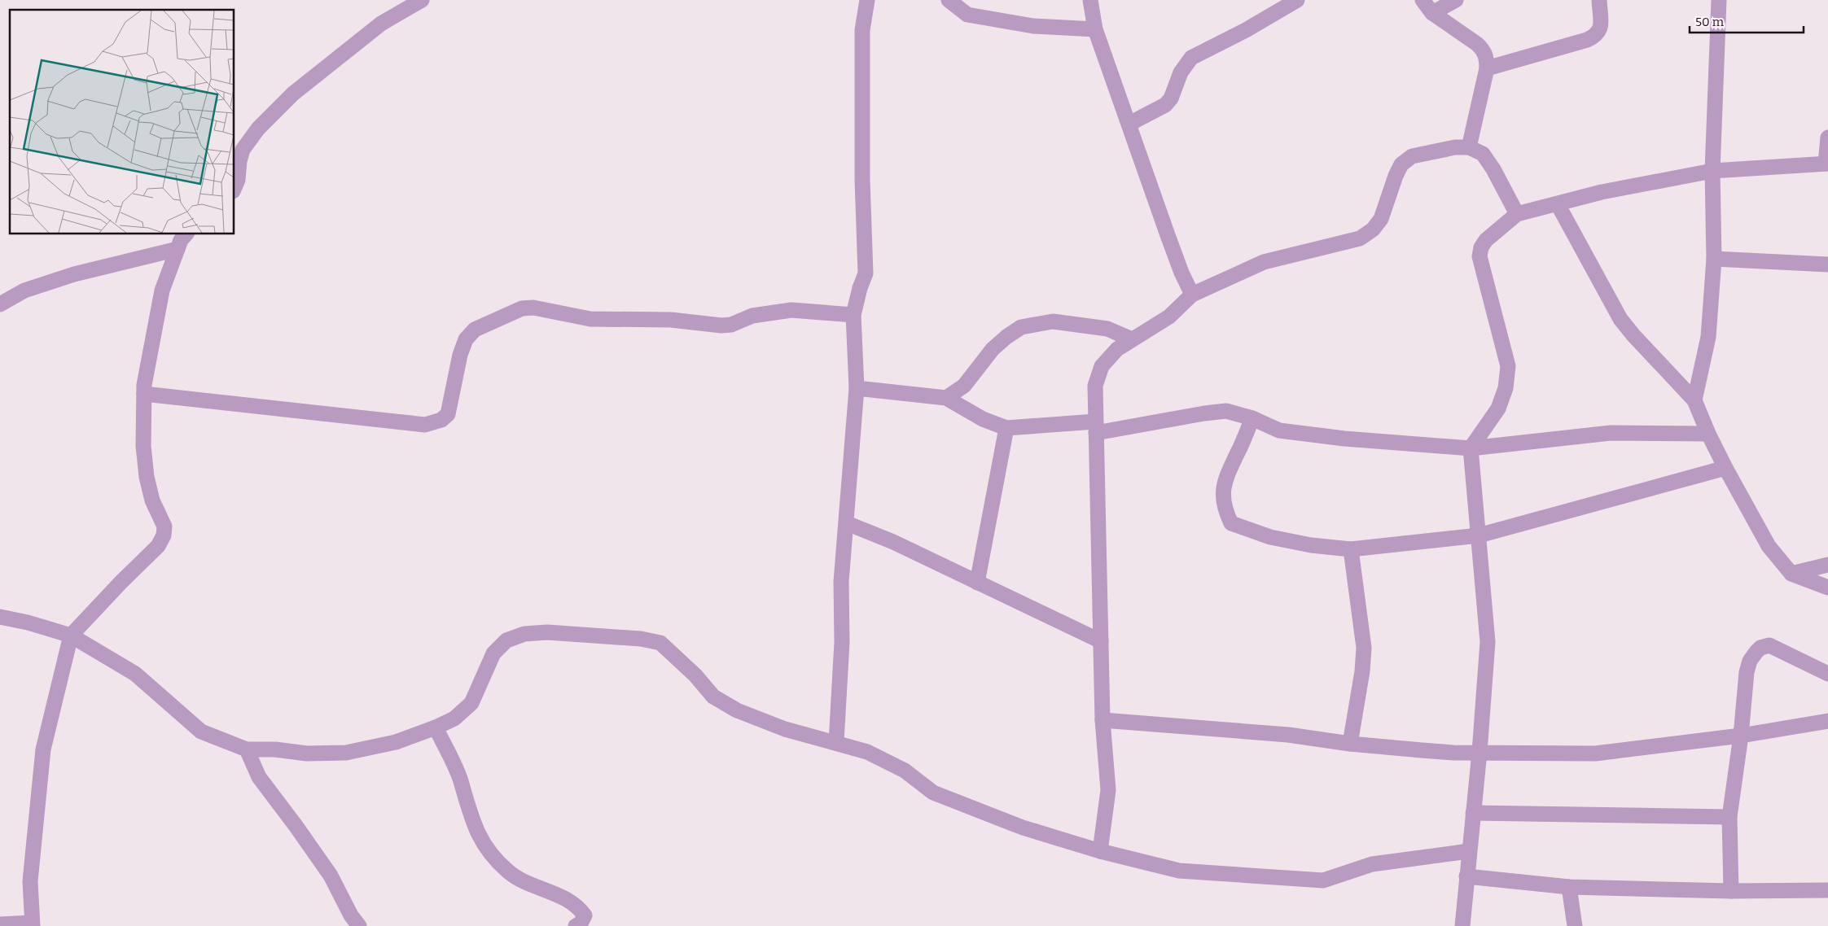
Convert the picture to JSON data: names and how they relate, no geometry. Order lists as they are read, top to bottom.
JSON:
{
  "scale_bar": "50 m"
}
